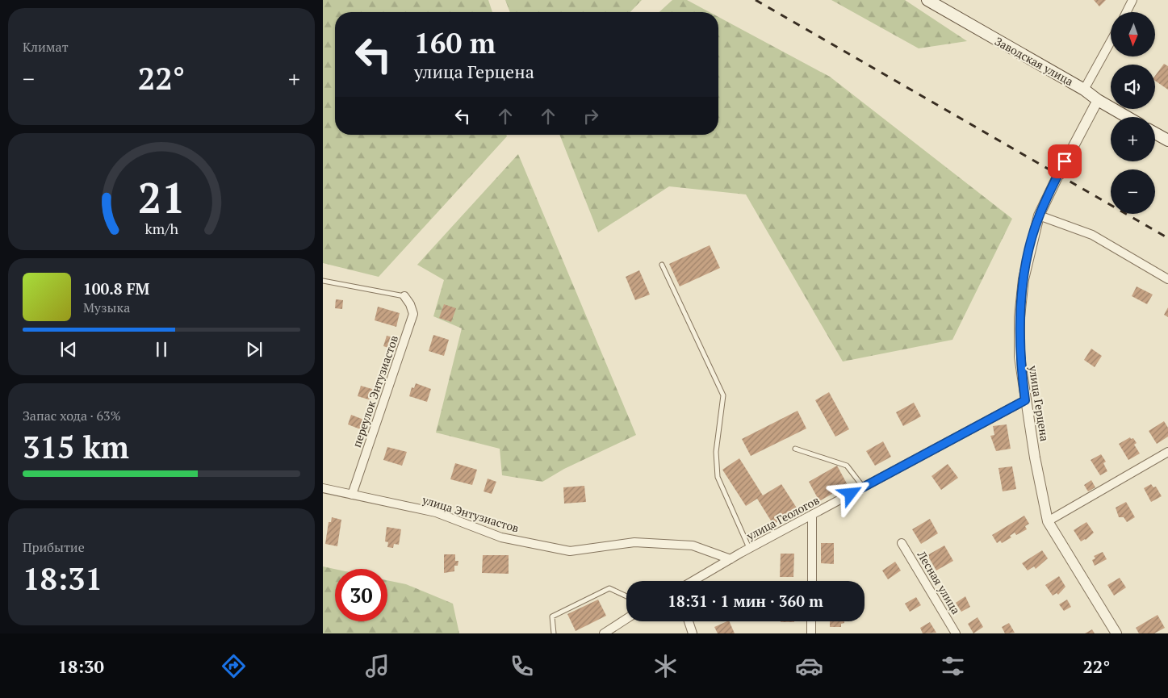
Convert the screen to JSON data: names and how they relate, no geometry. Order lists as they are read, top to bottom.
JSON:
{
  "streets": {
    "main road": ["Заводская улица"],
    "street": [
      "переулок Энтузиастов",
      "улица Герцена",
      "улица Энтузиастов",
      "улица Геологов",
      "Лесная улица"
    ]
  },
  "crossings": [
    ["Заводская улица", "улица Герцена"],
    ["переулок Энтузиастов", "улица Энтузиастов"],
    ["улица Герцена", "улица Геологов"],
    ["улица Энтузиастов", "улица Геологов"]
  ],
  "north": "bottom",
  "page": {
    "tile": [
      "Климат",
      ["Запас хода · 63%", "315 km"],
      ["Прибытие", "18:31"]
    ],
    "map_buttons": ["+", "−"],
    "turn": ["160 m", "улица Герцена"],
    "heat": ["−", "22°", "+"],
    "song": ["100.8 FM", "Музыка"],
    "limit": "30",
    "trip": "18:31 · 1 мин · 360 m",
    "tabs": ["18:30", "22°"],
    "gauge": ["21", "km/h"]
  }
}
